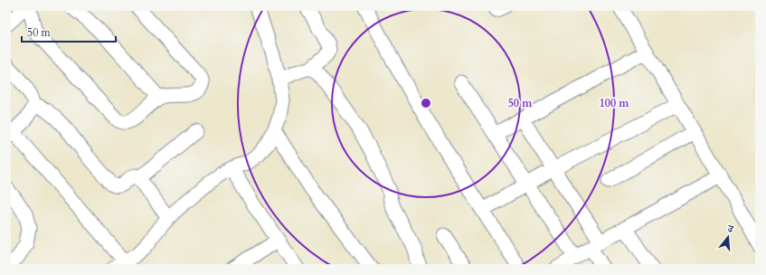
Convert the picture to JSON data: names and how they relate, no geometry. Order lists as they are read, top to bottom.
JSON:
{
  "scale_bar": "50 m",
  "north": "top",
  "rings": ["50 m", "100 m"]
}
